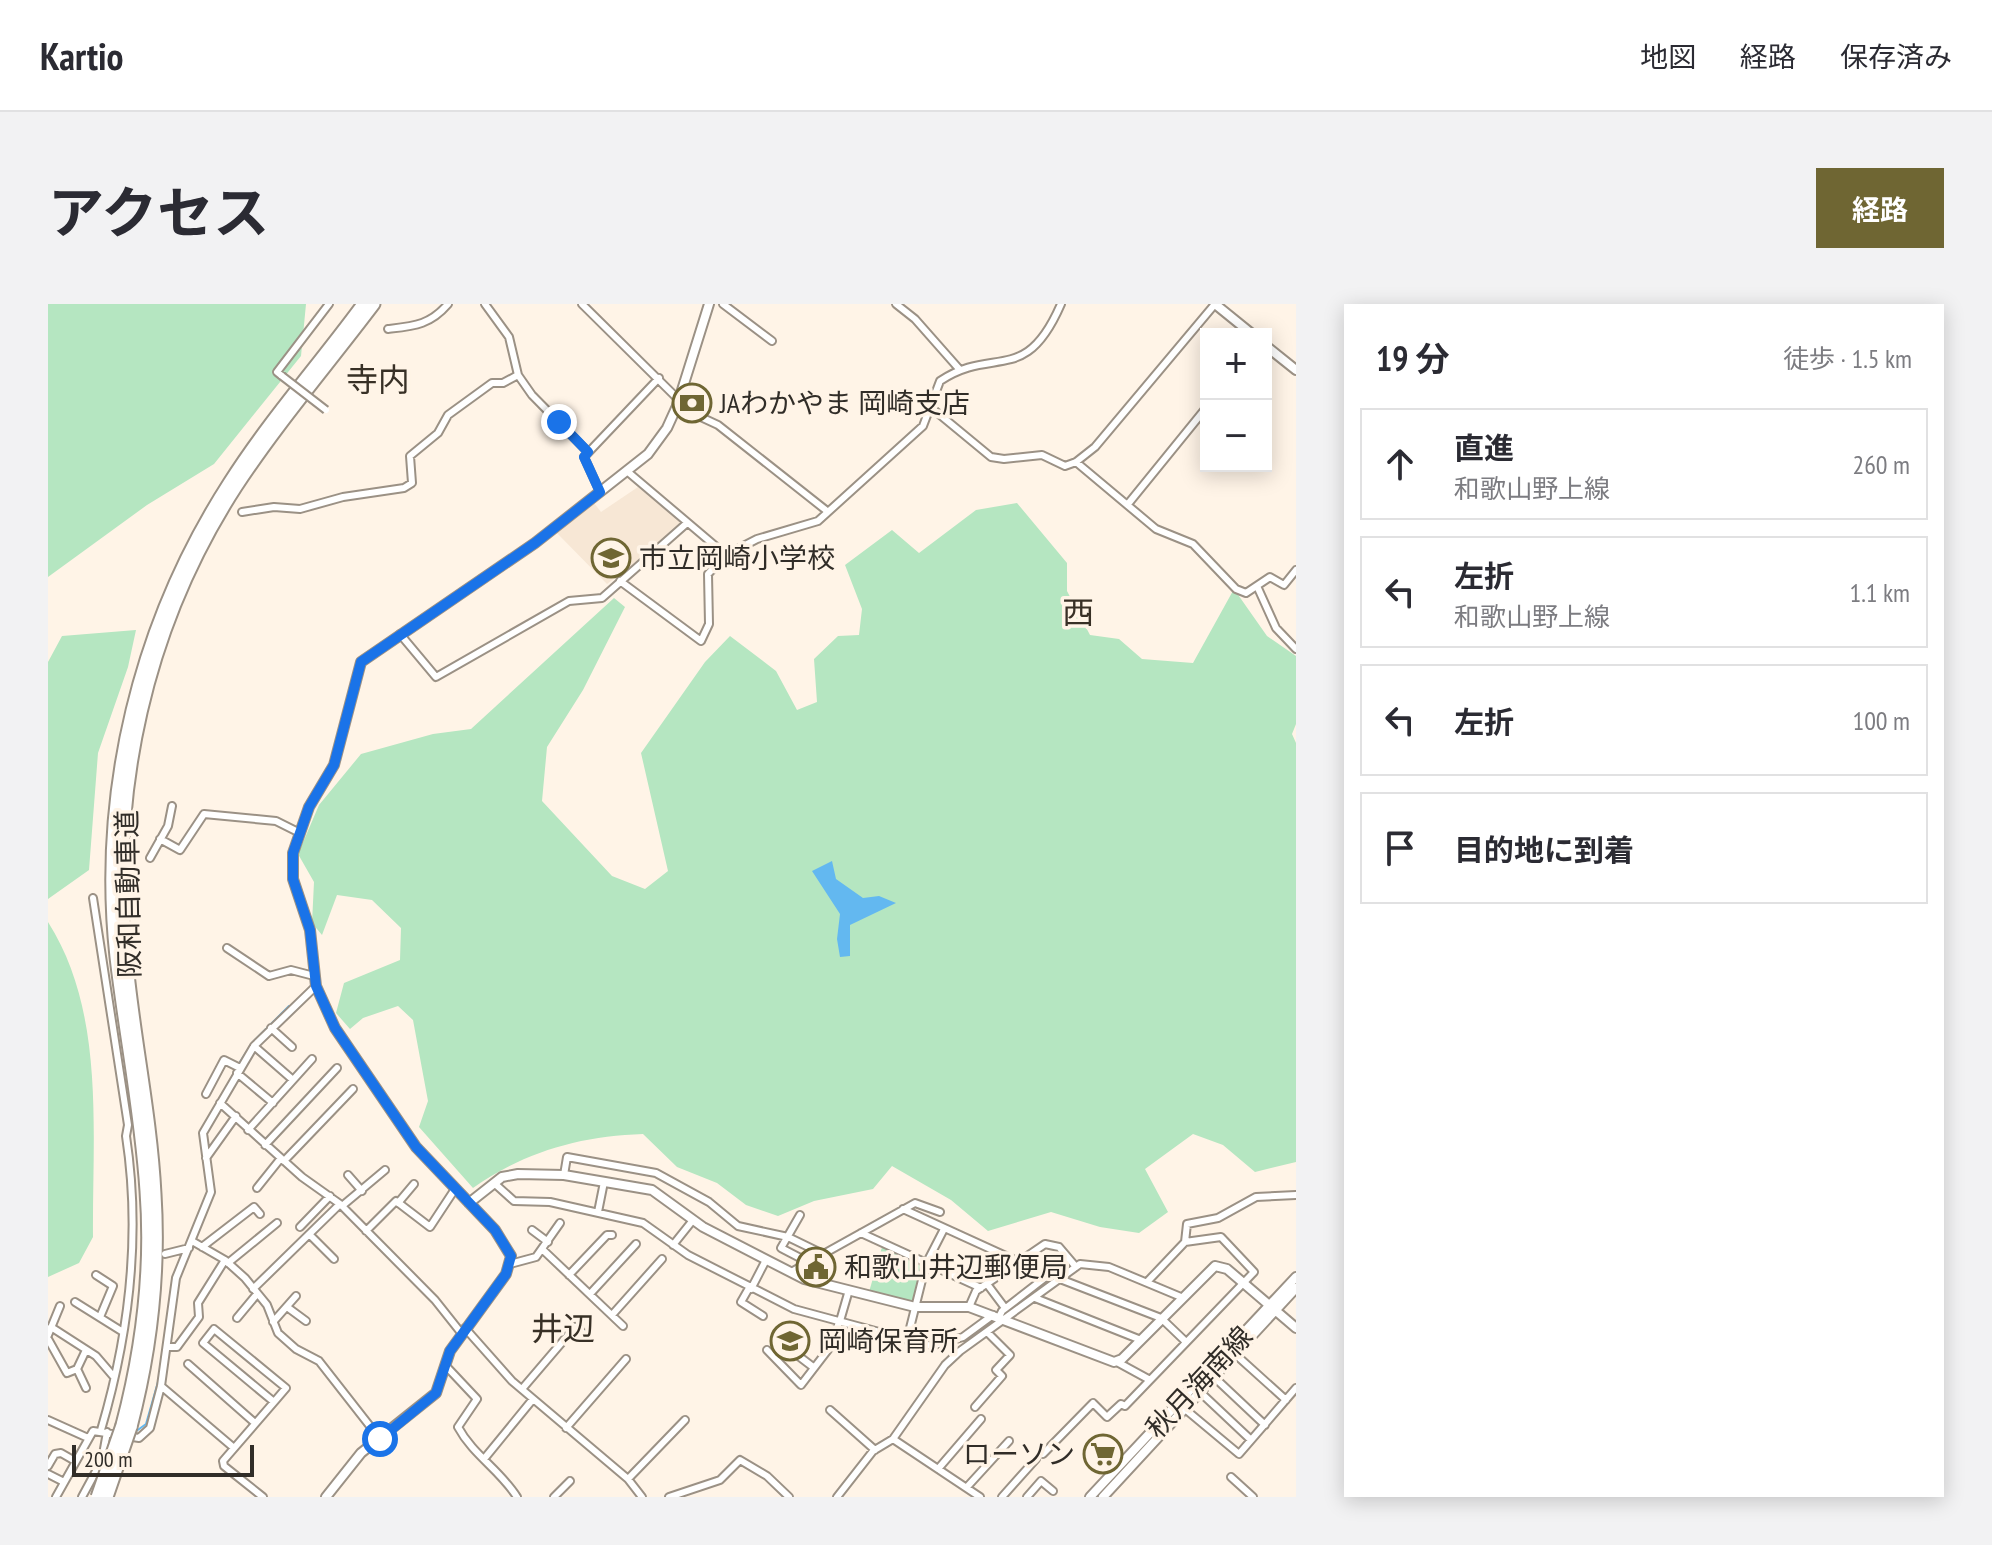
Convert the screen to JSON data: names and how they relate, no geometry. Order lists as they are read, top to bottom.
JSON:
{
  "streets": {
    "highway": ["阪和自動車道"],
    "main road": ["秋月海南線"]
  },
  "districts": ["寺内", "西", "井辺"],
  "places": {
    "bank": ["JAわかやま 岡崎支店"],
    "school or university": ["市立岡崎小学校", "岡崎保育所"],
    "public building": ["和歌山井辺郵便局"],
    "supermarket": ["ローソン"]
  },
  "scale_bar": "200 m",
  "page": {
    "header": "Kartio",
    "nav": ["地図", "経路", "保存済み"],
    "title": "アクセス",
    "buttons": "経路",
    "heading": ["19 分", "徒歩 · 1.5 km"],
    "map_buttons": ["+", "−"],
    "list": [
      ["直進", "和歌山野上線", "260 m"],
      ["左折", "和歌山野上線", "1.1 km"],
      ["左折", "100 m"],
      "目的地に到着"
    ],
    "scale": "200 m"
  }
}
